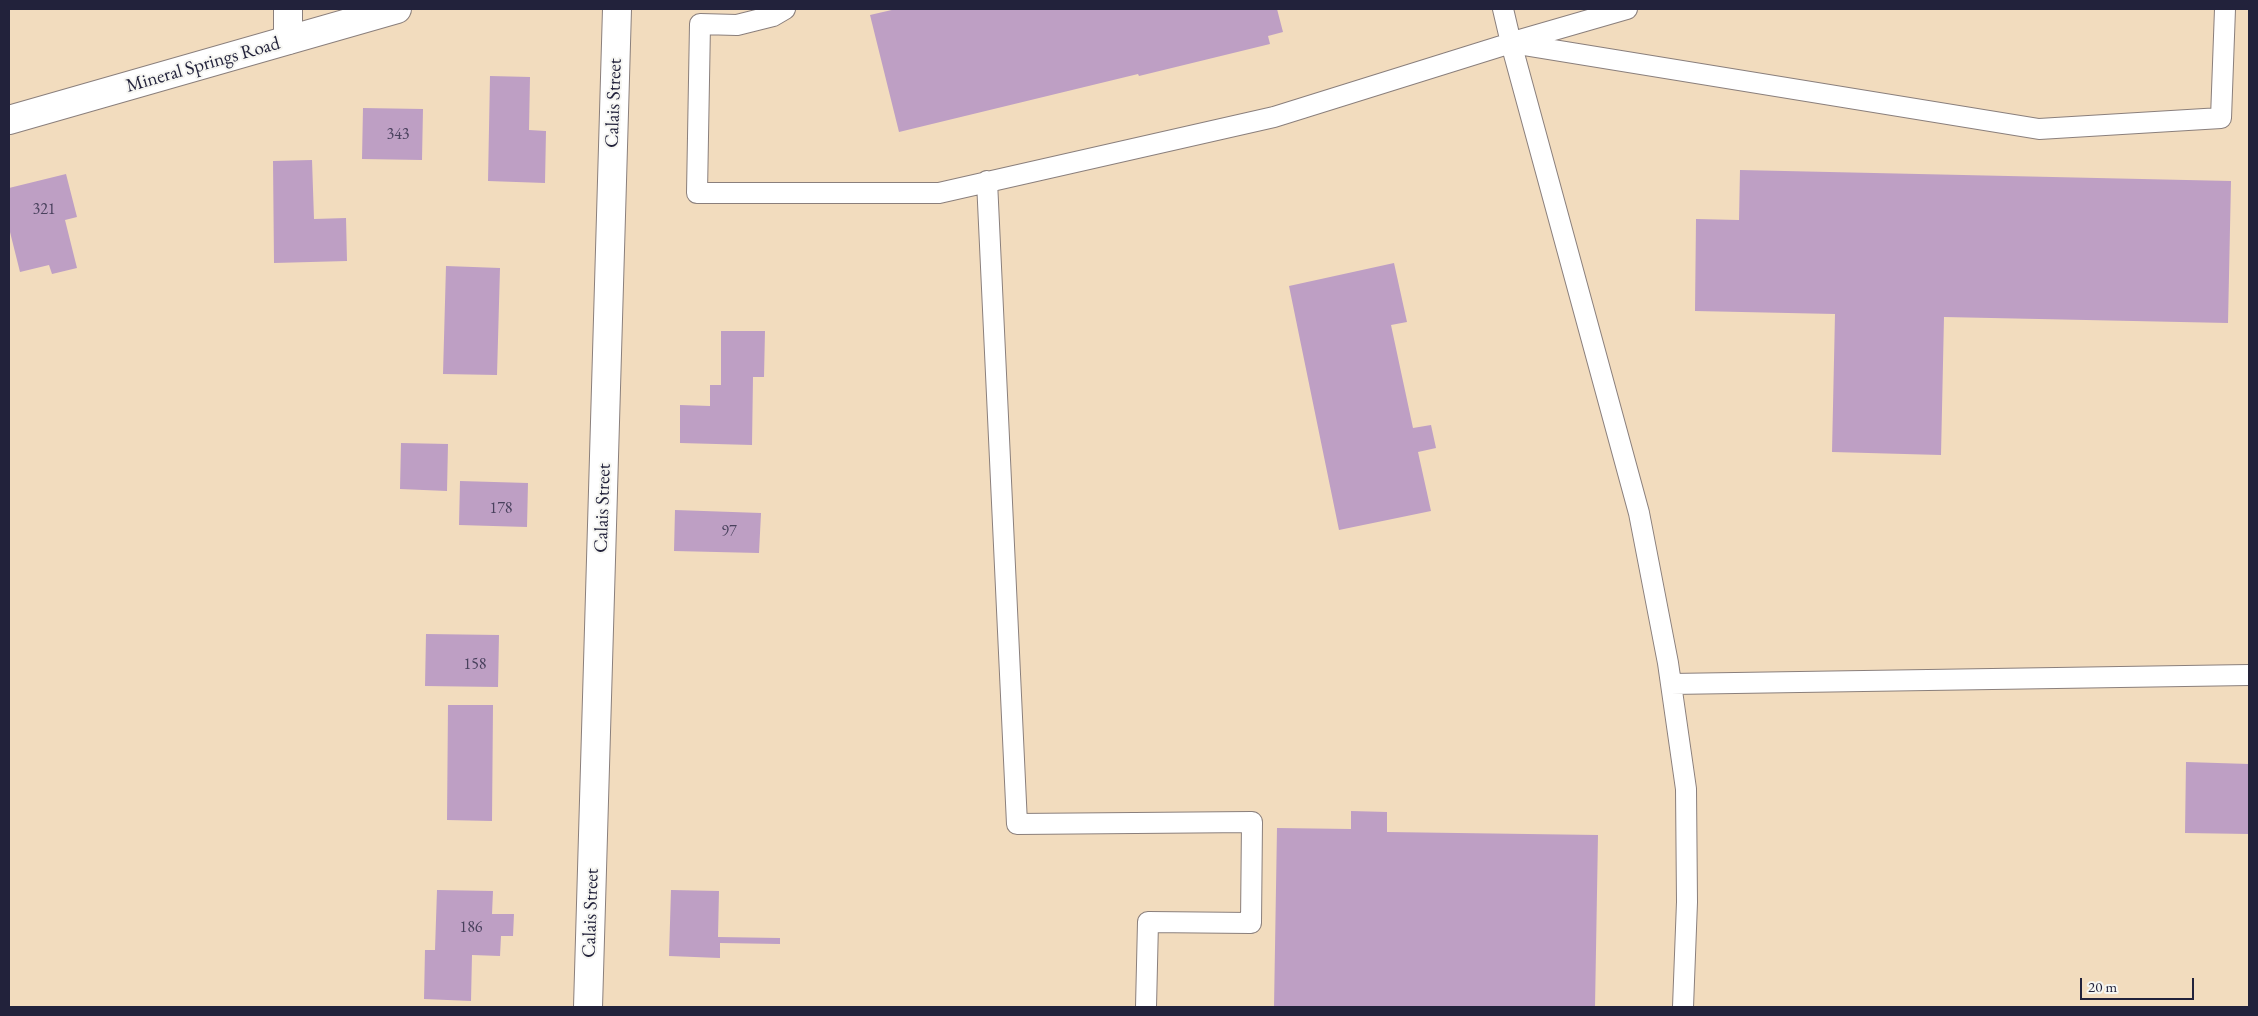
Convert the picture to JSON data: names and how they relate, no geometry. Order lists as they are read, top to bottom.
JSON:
{
  "streets": {
    "street": ["Mineral Springs Road", "Calais Street"]
  },
  "house_numbers": [
    "343",
    "321",
    "178",
    "97",
    "158",
    "186"
  ],
  "scale_bar": "20 m"
}
